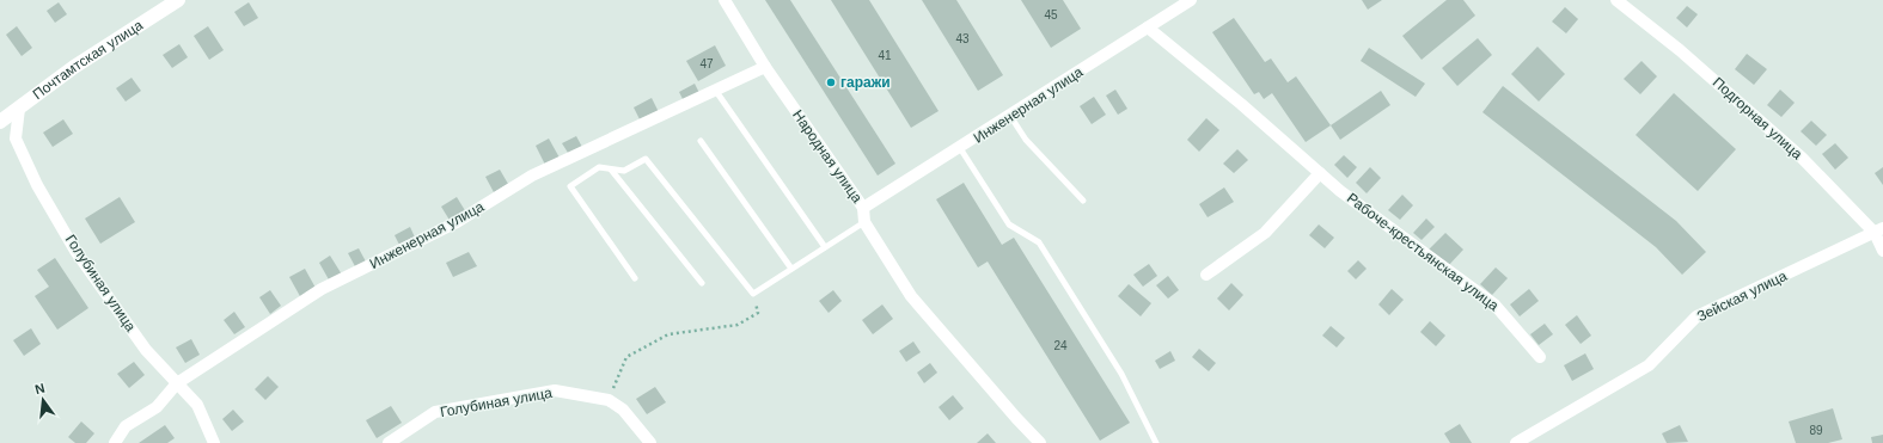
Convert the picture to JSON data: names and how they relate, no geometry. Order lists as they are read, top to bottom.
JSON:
{
  "streets": {
    "street": [
      "Почтамтская улица",
      "Инженерная улица",
      "Подгорная улица",
      "Народная улица",
      "Рабоче-крестьянская улица",
      "Голубиная улица",
      "Зейская улица"
    ]
  },
  "crossings": [
    ["Почтамтская улица", "Голубиная улица"],
    ["Инженерная улица", "Народная улица"],
    ["Инженерная улица", "Рабоче-крестьянская улица"],
    ["Инженерная улица", "Голубиная улица"],
    ["Подгорная улица", "Зейская улица"]
  ],
  "places": ["гаражи"],
  "house_numbers": [
    "45",
    "43",
    "41",
    "47",
    "24",
    "89"
  ],
  "north": "top"
}
